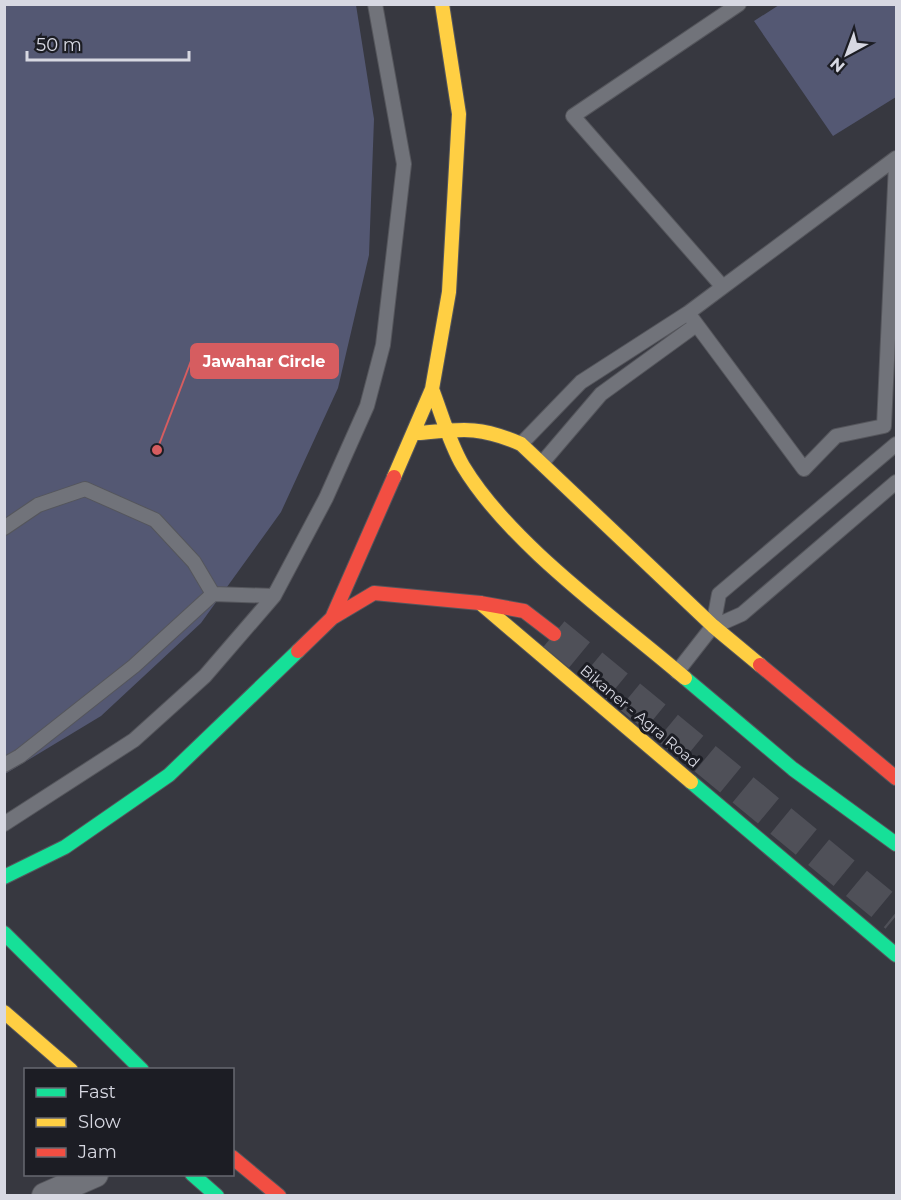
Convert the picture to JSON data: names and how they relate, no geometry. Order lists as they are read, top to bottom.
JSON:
{
  "streets": {
    "main road": ["Bikaner - Agra Road"]
  },
  "places": ["Jawahar Circle"],
  "legend": ["Fast", "Slow", "Jam"],
  "scale_bar": "50 m",
  "north": "bottom left"
}
